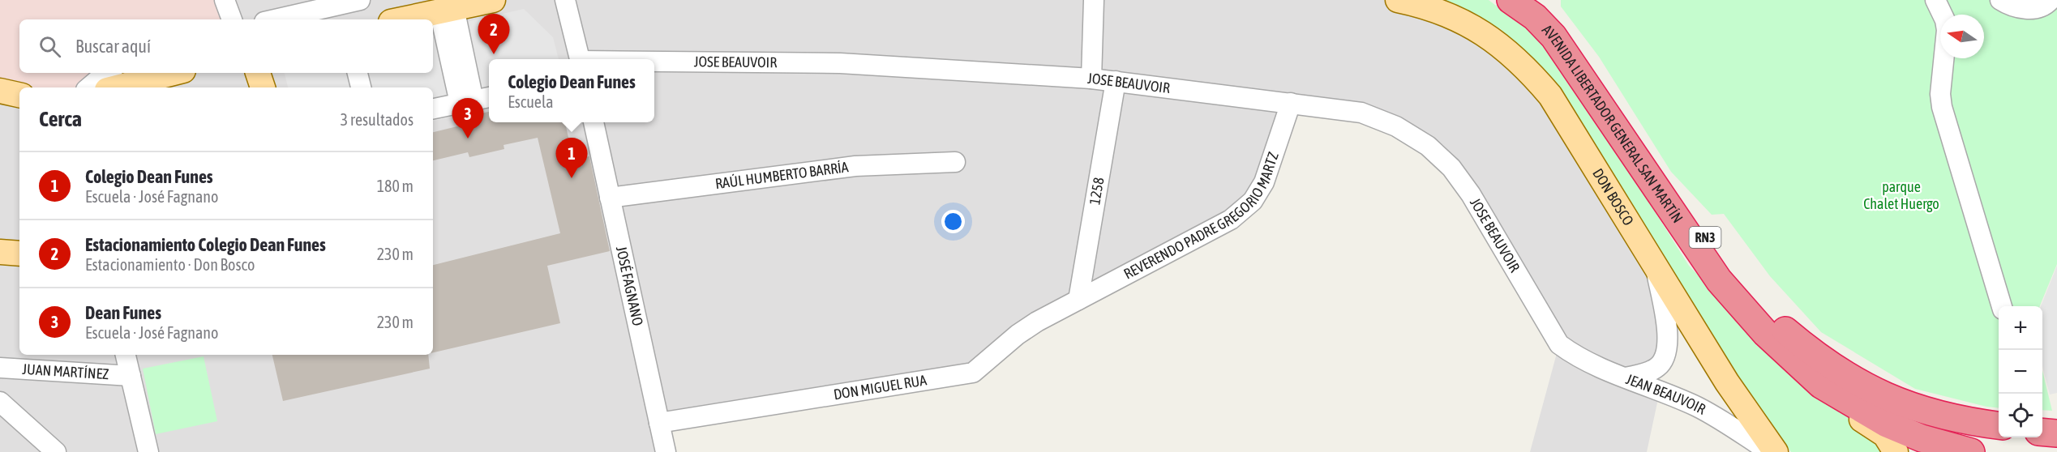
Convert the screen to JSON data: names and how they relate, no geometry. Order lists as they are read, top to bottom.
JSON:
{
  "streets": {
    "highway": ["AVENIDA LIBERTADOR GENERAL SAN MARTÍN", "RN3"],
    "main road": ["DON BOSCO"],
    "street": [
      "JOSE BEAUVOIR",
      "RAÚL HUMBERTO BARRÍA",
      "1258",
      "REVERENDO PADRE GREGORIO MARTZ",
      "JOSÉ FAGNANO",
      "JUAN MARTÍNEZ",
      "DON MIGUEL RUA",
      "JEAN BEAUVOIR"
    ]
  },
  "crossings": [
    ["JOSE BEAUVOIR", "1258"],
    ["JOSE BEAUVOIR", "REVERENDO PADRE GREGORIO MARTZ"],
    ["JOSE BEAUVOIR", "JEAN BEAUVOIR"],
    ["AVENIDA LIBERTADOR GENERAL SAN MARTÍN", "RN3"],
    ["RAÚL HUMBERTO BARRÍA", "JOSÉ FAGNANO"],
    ["1258", "REVERENDO PADRE GREGORIO MARTZ"],
    ["1258", "DON MIGUEL RUA"],
    ["REVERENDO PADRE GREGORIO MARTZ", "DON MIGUEL RUA"],
    ["JOSÉ FAGNANO", "DON MIGUEL RUA"]
  ],
  "parks": ["parque Chalet Huergo"],
  "north": "left",
  "page": {
    "pins": ["2", "3", "1"],
    "search": "Buscar aquí",
    "popup": ["Colegio Dean Funes", "Escuela"],
    "heading": ["Cerca", "3 resultados"],
    "list": [
      {
        "mark": "1",
        "name": "Colegio Dean Funes",
        "note": "Escuela · José Fagnano",
        "value": "180 m"
      },
      {
        "mark": "2",
        "name": "Estacionamiento Colegio Dean Funes",
        "note": "Estacionamiento · Don Bosco",
        "value": "230 m"
      },
      {
        "mark": "3",
        "name": "Dean Funes",
        "note": "Escuela · José Fagnano",
        "value": "230 m"
      }
    ],
    "map_buttons": ["+", "−"]
  }
}
